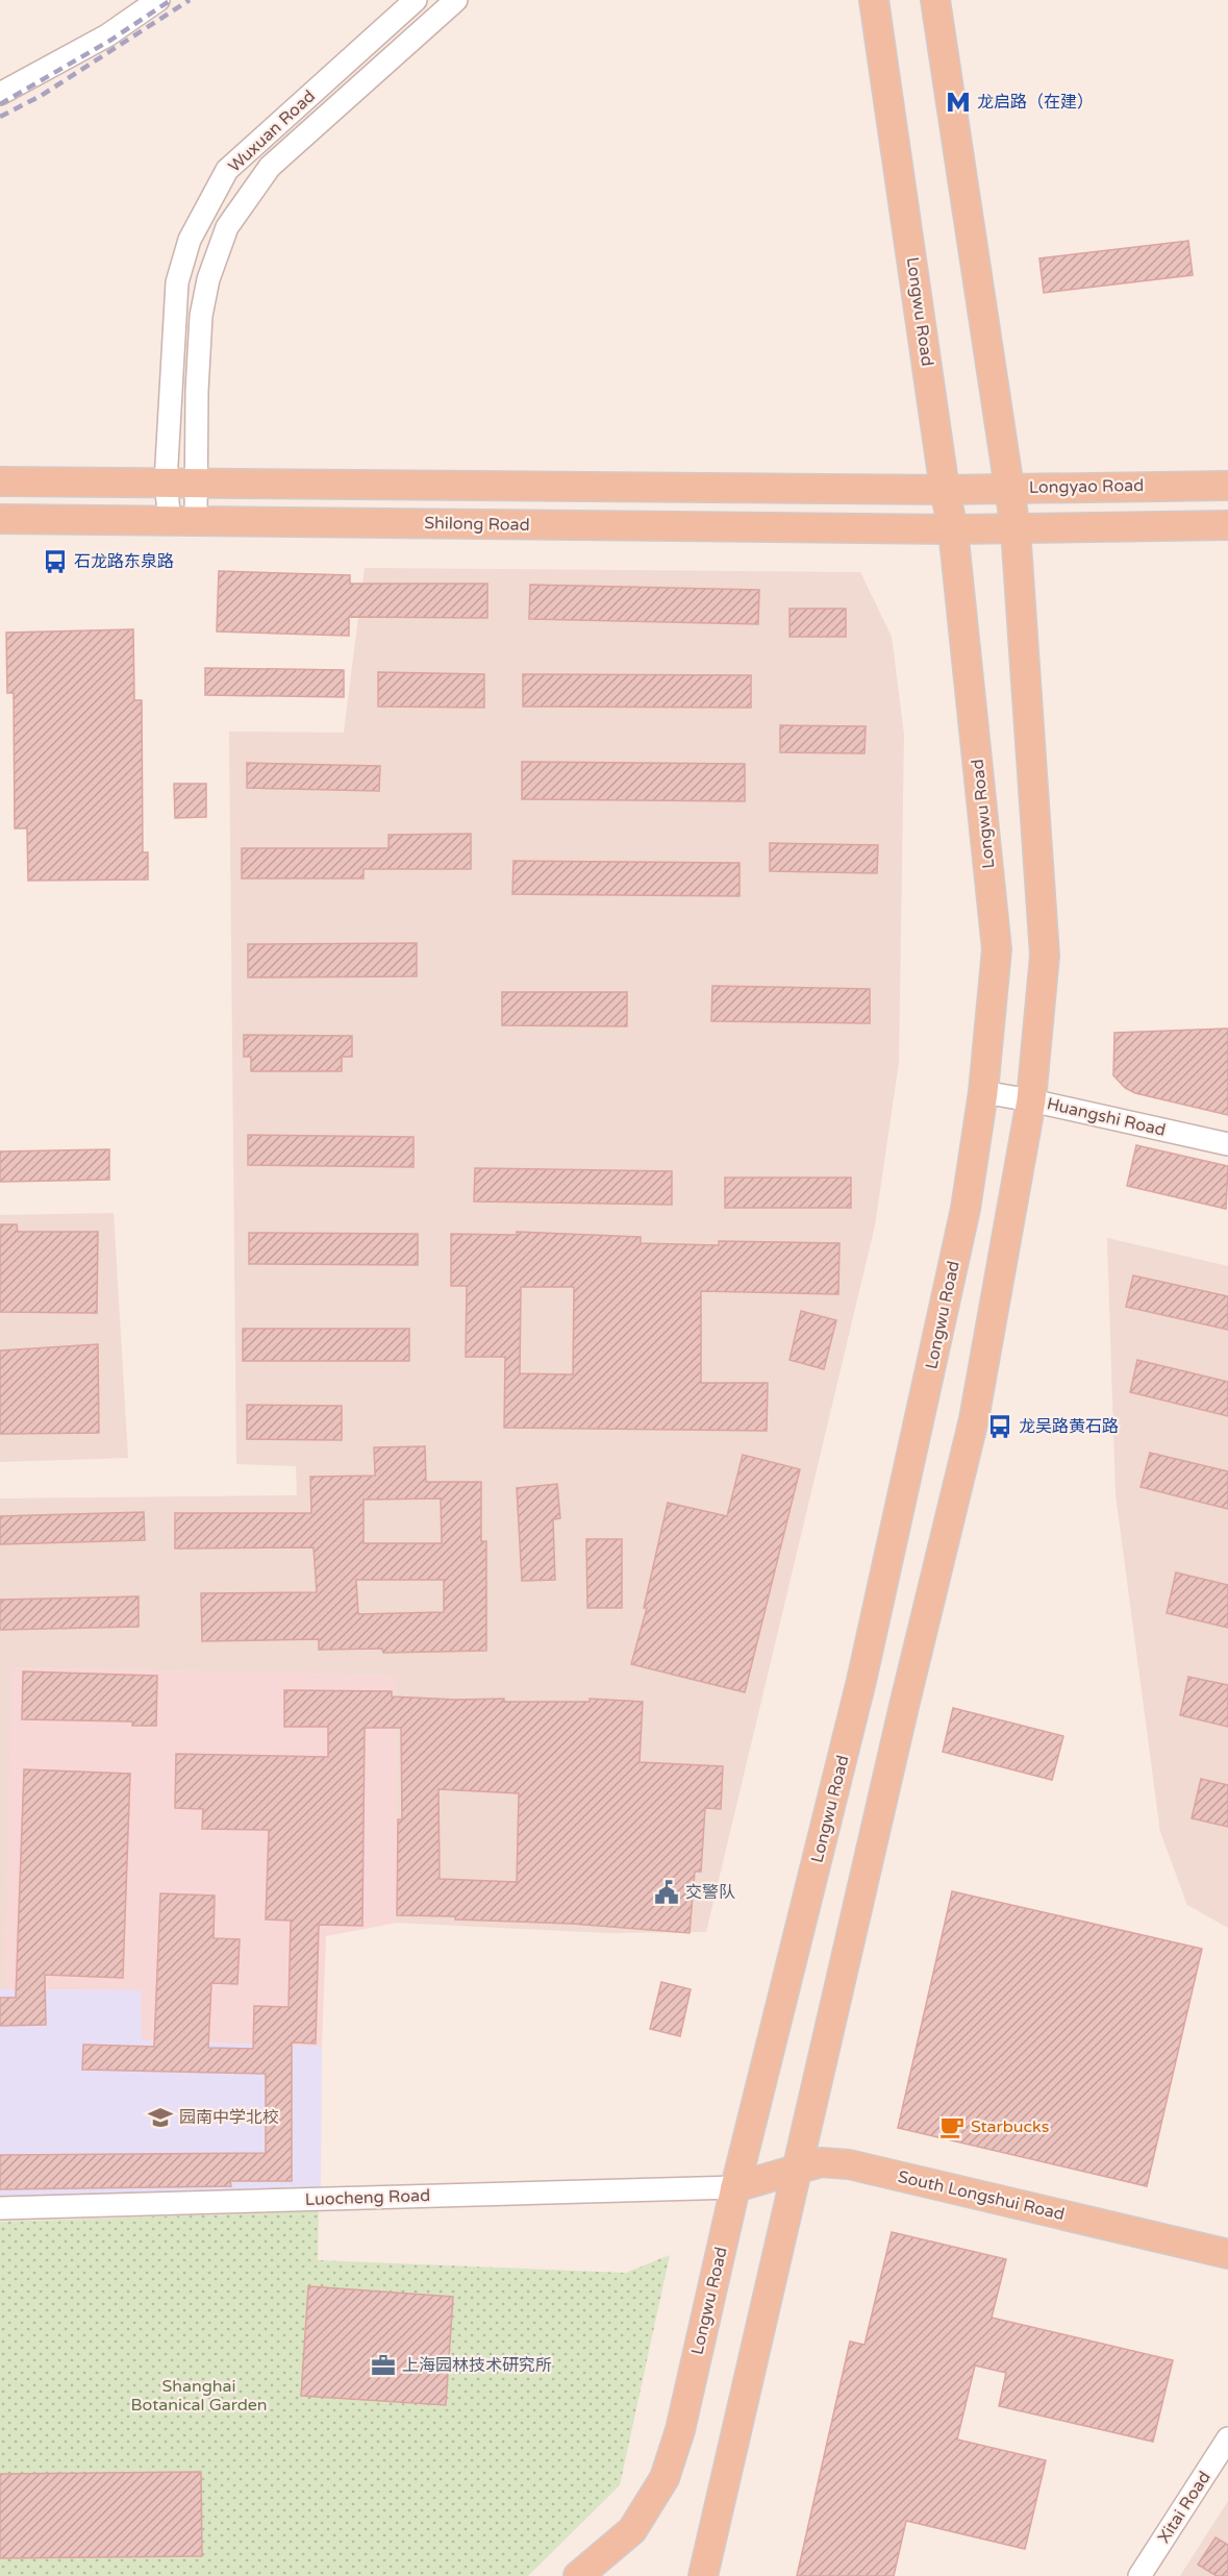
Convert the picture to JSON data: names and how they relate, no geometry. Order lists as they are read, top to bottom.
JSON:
{
  "streets": {
    "main road": [
      "Longwu Road",
      "Longyao Road",
      "Shilong Road",
      "South Longshui Road"
    ],
    "street": [
      "Wuxuan Road",
      "Huangshi Road",
      "Luocheng Road",
      "Xitai Road"
    ]
  },
  "crossings": [
    ["Wuxuan Road", "Shilong Road"],
    ["Longwu Road", "Longyao Road"],
    ["Longwu Road", "Shilong Road"],
    ["Longwu Road", "Huangshi Road"],
    ["Longwu Road", "South Longshui Road"],
    ["Longwu Road", "Luocheng Road"],
    ["South Longshui Road", "Luocheng Road"]
  ],
  "parks": ["Shanghai Botanical Garden"],
  "places": {
    "metro station": ["龙启路（在建）"],
    "bus stop": ["石龙路东泉路", "龙吴路黄石路"],
    "public building": ["交警队"],
    "school or university": ["园南中学北校"],
    "cafe": ["Starbucks"],
    "office": ["上海园林技术研究所"]
  }
}
